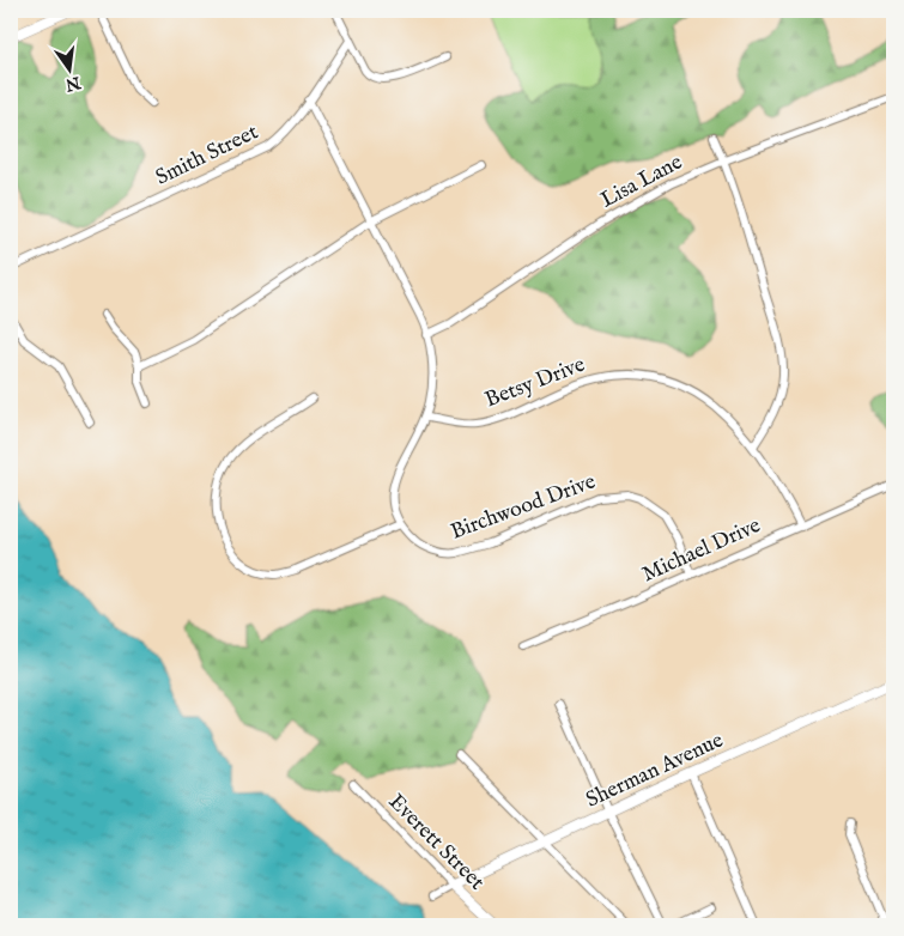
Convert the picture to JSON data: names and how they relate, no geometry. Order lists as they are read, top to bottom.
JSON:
{
  "streets": {
    "street": [
      "Smith Street",
      "Lisa Lane",
      "Betsy Drive",
      "Birchwood Drive",
      "Michael Drive",
      "Sherman Avenue",
      "Everett Street"
    ]
  },
  "crossings": [
    ["Betsy Drive", "Michael Drive"],
    ["Birchwood Drive", "Michael Drive"],
    ["Sherman Avenue", "Everett Street"]
  ],
  "north": "bottom"
}
